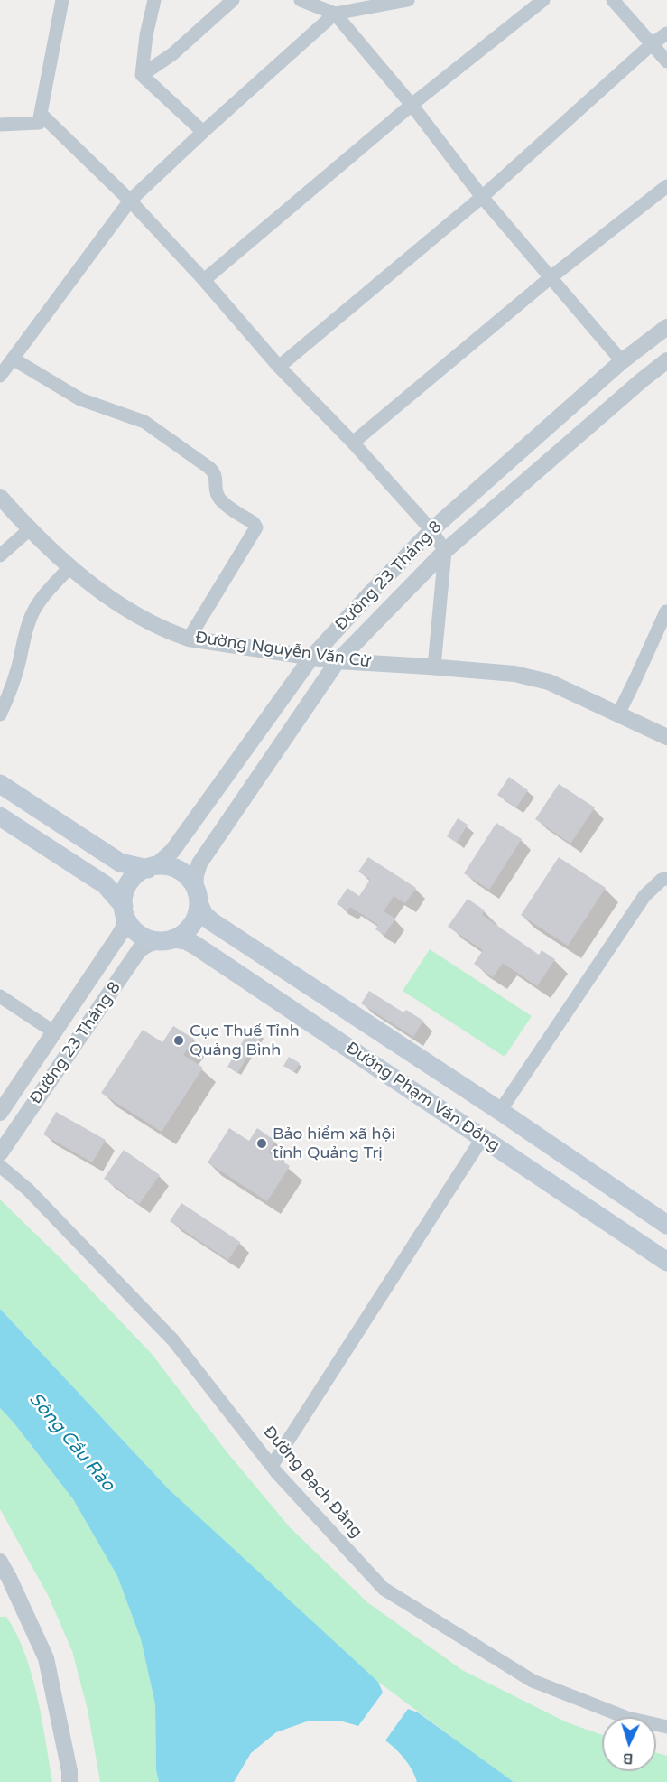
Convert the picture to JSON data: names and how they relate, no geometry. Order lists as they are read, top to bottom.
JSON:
{
  "streets": {
    "main road": ["Đường Phạm Văn Đồng"],
    "street": ["Đường 23 Tháng 8", "Đường Nguyễn Văn Cừ", "Đường Bạch Đằng"]
  },
  "crossings": [
    ["Đường 23 Tháng 8", "Đường Nguyễn Văn Cừ"],
    ["Đường 23 Tháng 8", "Đường Phạm Văn Đồng"]
  ],
  "water": ["Sông Cầu Rào"],
  "places": ["Cục Thuế Tỉnh Quảng Bình", "Bảo hiểm xã hội tỉnh Quảng Trị"],
  "north": "bottom"
}
